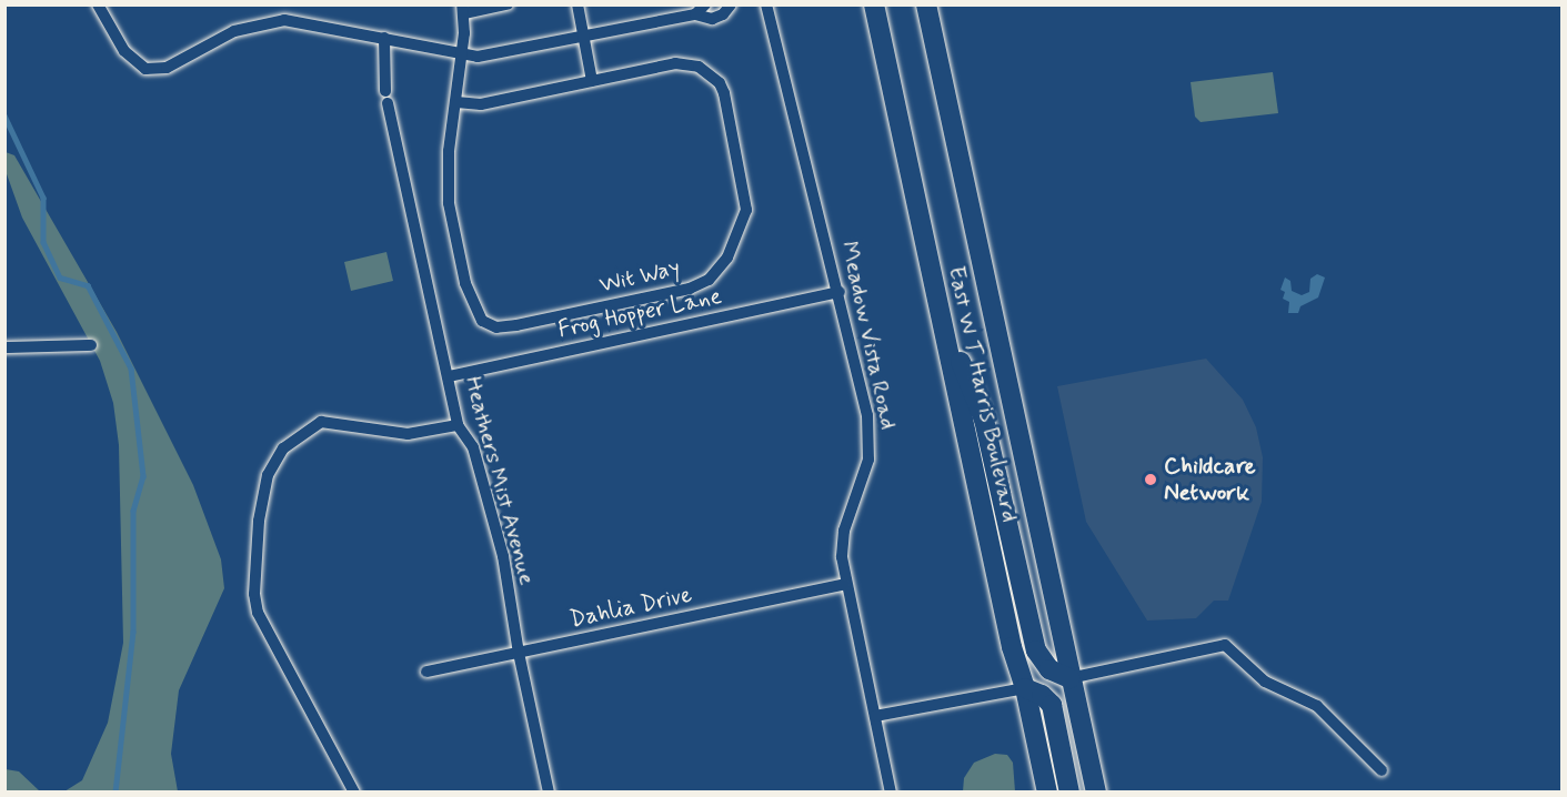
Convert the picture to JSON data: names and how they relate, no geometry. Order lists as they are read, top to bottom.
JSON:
{
  "streets": {
    "main road": ["East W T Harris Boulevard"],
    "street": [
      "Wit Way",
      "Frog Hopper Lane",
      "Meadow Vista Road",
      "Heathers Mist Avenue",
      "Dahlia Drive"
    ]
  },
  "crossings": [
    ["Frog Hopper Lane", "Meadow Vista Road"],
    ["Frog Hopper Lane", "Heathers Mist Avenue"],
    ["Meadow Vista Road", "Dahlia Drive"],
    ["Heathers Mist Avenue", "Dahlia Drive"]
  ],
  "places": ["Childcare Network"]
}
